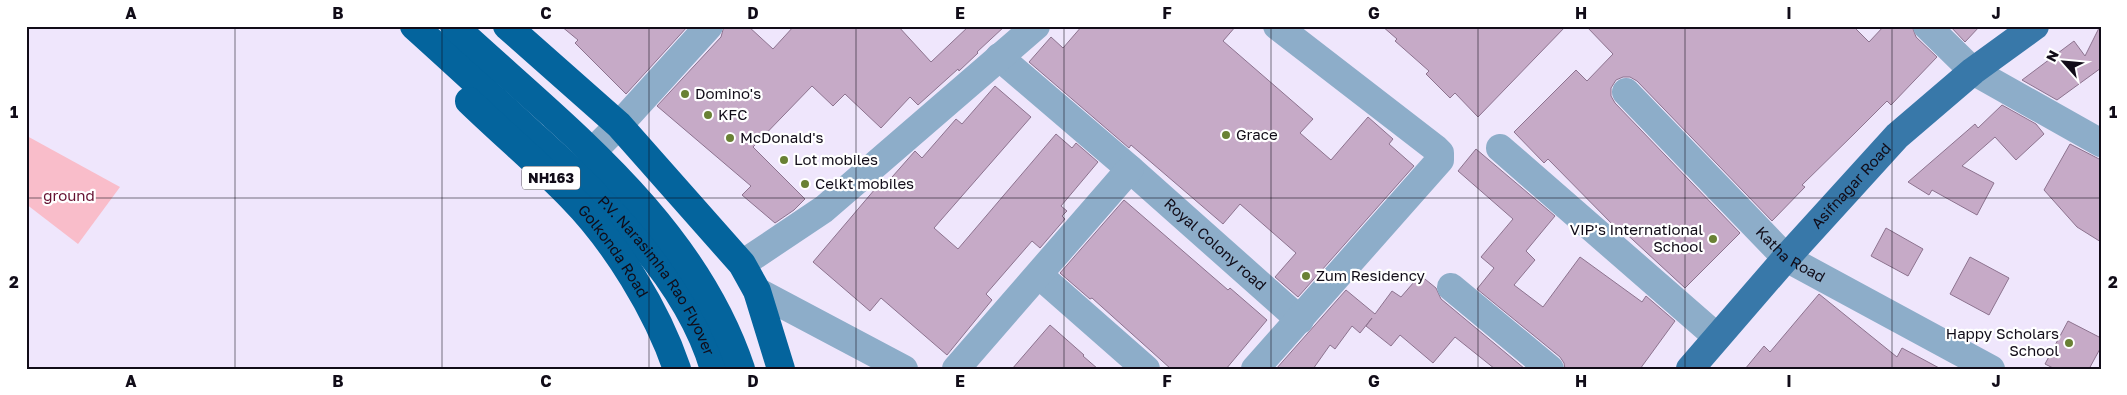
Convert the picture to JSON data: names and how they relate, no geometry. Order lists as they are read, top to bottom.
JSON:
{
  "streets": {
    "highway": ["NH163", "Golkonda Road", "P.V. Narasimha Rao Flyover"],
    "main road": ["Asifnagar Road"],
    "street": ["Royal Colony road", "Katha Road"]
  },
  "crossings": [
    ["Asifnagar Road", "Katha Road"]
  ],
  "parks": ["ground"],
  "places": [
    "Domino's",
    "KFC",
    "Grace",
    "McDonald's",
    "Lot mobiles",
    "Celkt mobiles",
    "VIP's International School",
    "Zum Residency",
    "Happy Scholars School"
  ],
  "north": "top left",
  "grid": {
    "columns": [
      "A",
      "B",
      "C",
      "D",
      "E",
      "F",
      "G",
      "H",
      "I",
      "J"
    ],
    "rows": ["1", "2"]
  }
}
